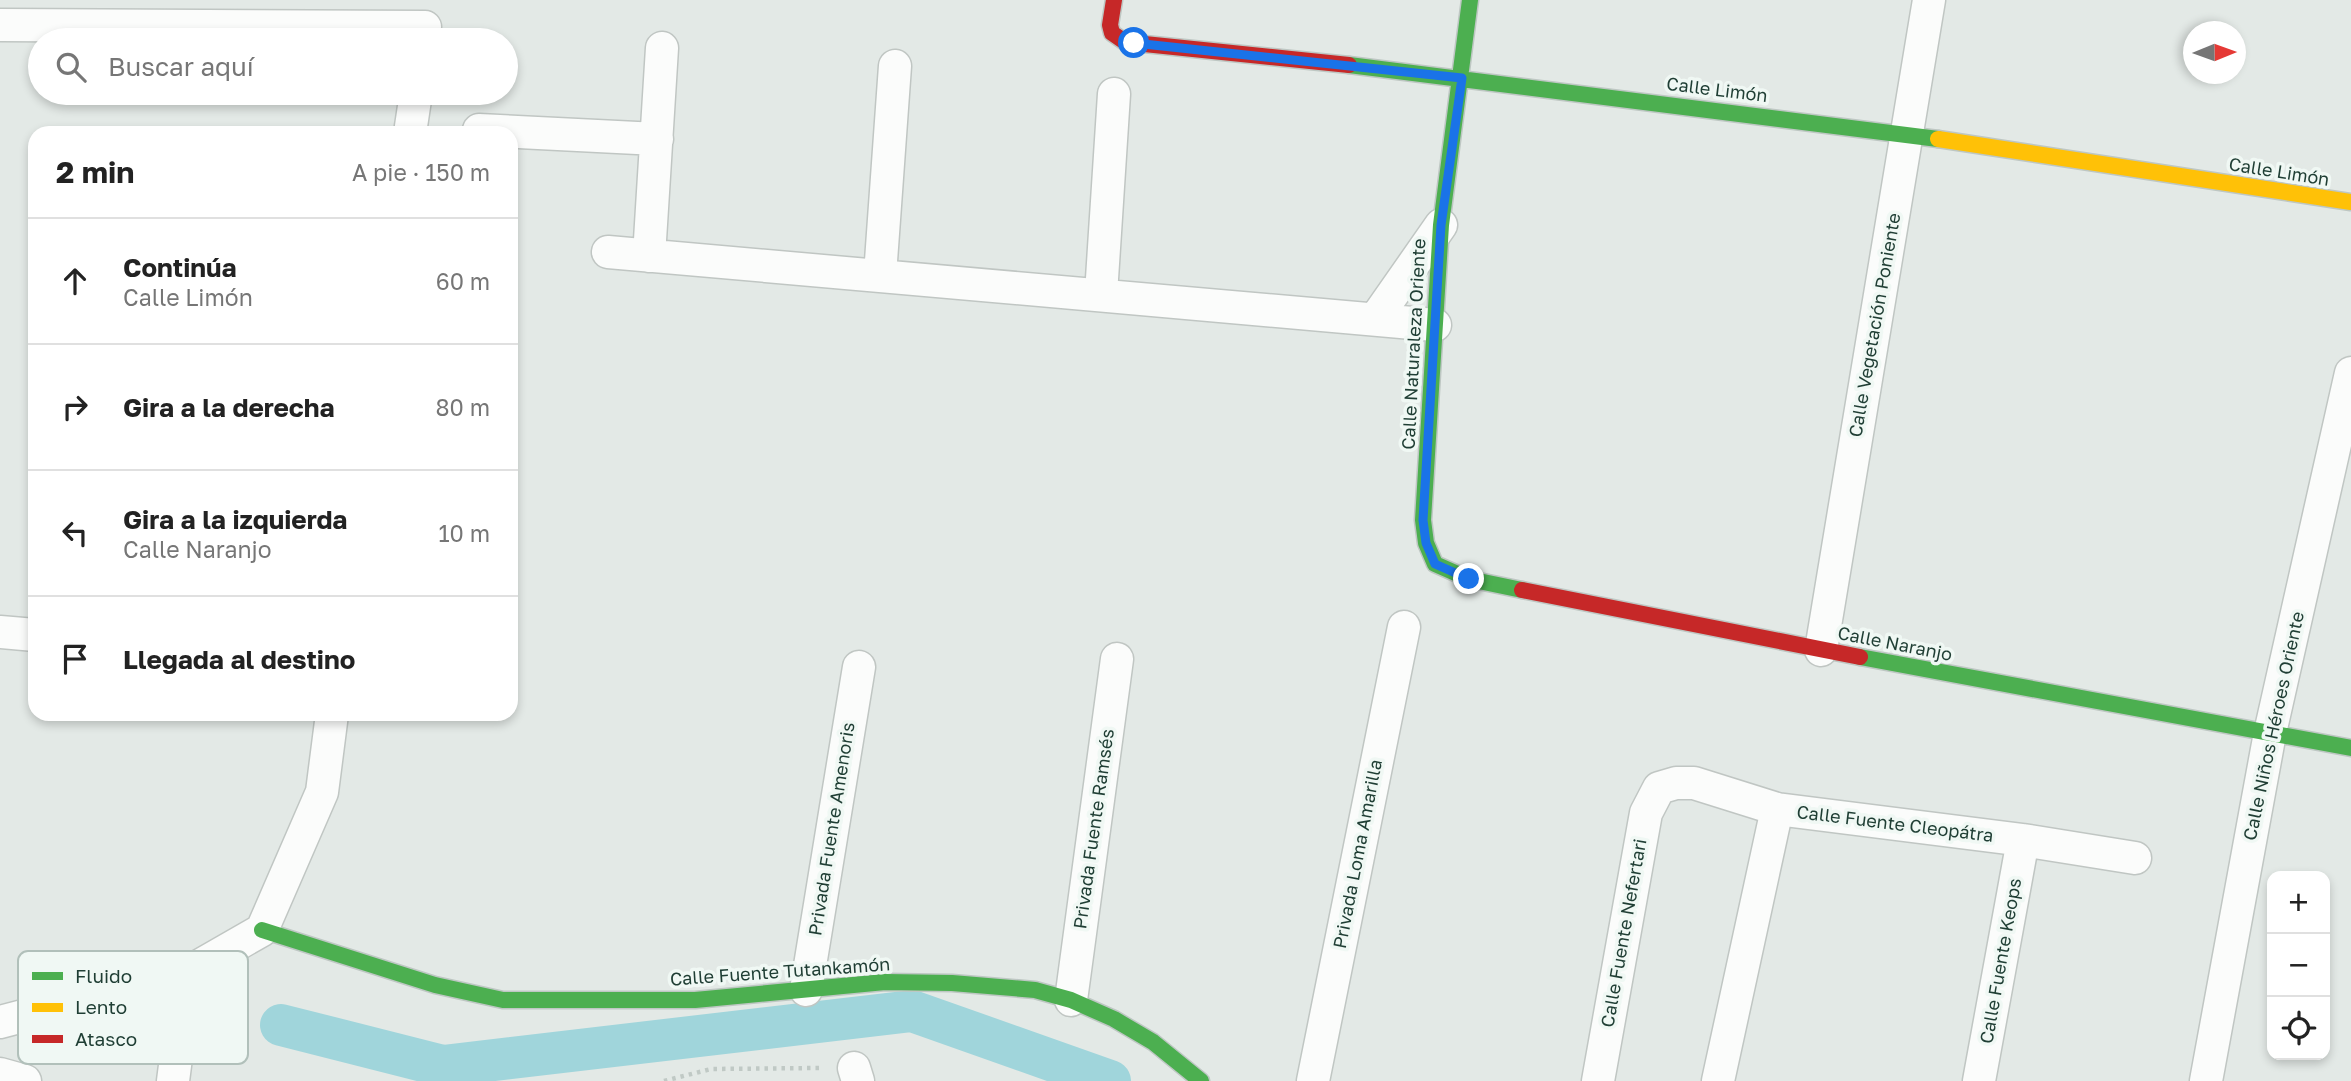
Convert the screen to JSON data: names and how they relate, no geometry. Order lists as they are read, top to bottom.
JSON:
{
  "streets": {
    "street": [
      "Calle Limón",
      "Calle Vegetación Poniente",
      "Calle Naturaleza Oriente",
      "Calle Naranjo",
      "Calle Niños Héroes Oriente",
      "Calle Fuente Cleopátra",
      "Privada Fuente Amenoris",
      "Privada Fuente Ramsés",
      "Privada Loma Amarilla",
      "Calle Fuente Nefertari",
      "Calle Fuente Keops",
      "Calle Fuente Tutankamón"
    ]
  },
  "crossings": [
    ["Calle Limón", "Calle Vegetación Poniente"],
    ["Calle Limón", "Calle Naturaleza Oriente"],
    ["Calle Vegetación Poniente", "Calle Naranjo"],
    ["Calle Naturaleza Oriente", "Calle Naranjo"],
    ["Calle Naranjo", "Calle Niños Héroes Oriente"],
    ["Calle Fuente Cleopátra", "Calle Fuente Nefertari"],
    ["Calle Fuente Cleopátra", "Calle Fuente Keops"],
    ["Privada Fuente Amenoris", "Calle Fuente Tutankamón"],
    ["Privada Fuente Ramsés", "Calle Fuente Tutankamón"]
  ],
  "legend": ["Fluido", "Lento", "Atasco"],
  "north": "right",
  "page": {
    "search": "Buscar aquí",
    "heading": ["2 min", "A pie · 150 m"],
    "list": [
      ["Continúa", "Calle Limón", "60 m"],
      ["Gira a la derecha", "80 m"],
      ["Gira a la izquierda", "Calle Naranjo", "10 m"],
      "Llegada al destino"
    ],
    "map_buttons": ["+", "−"]
  }
}
